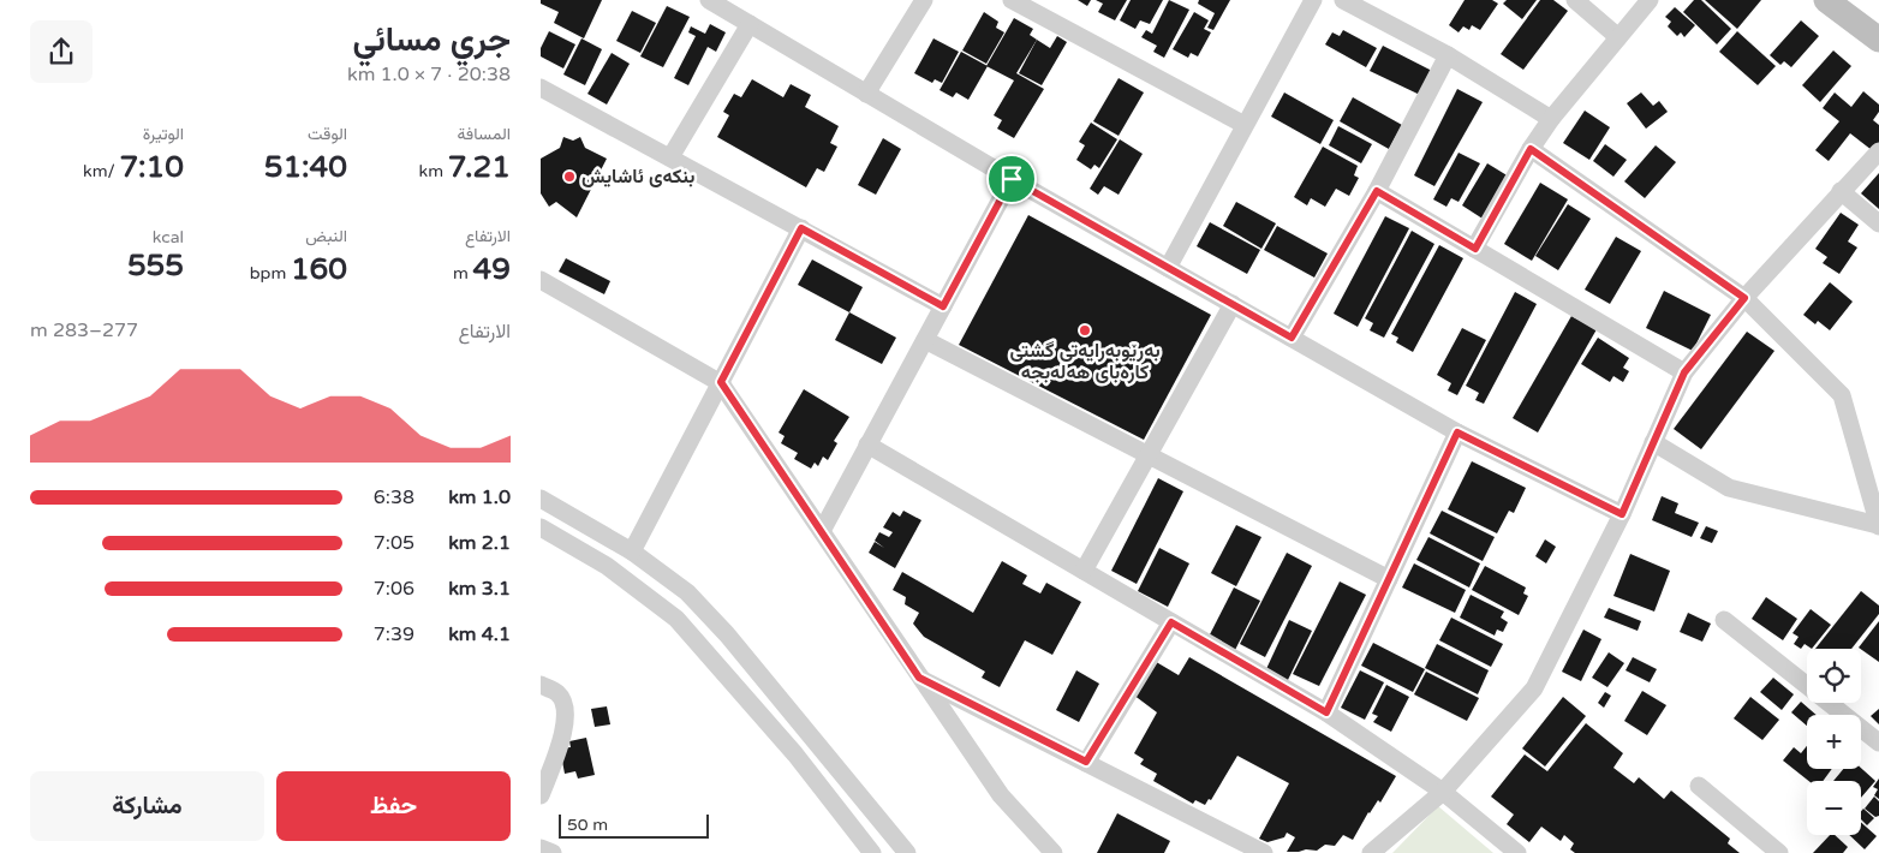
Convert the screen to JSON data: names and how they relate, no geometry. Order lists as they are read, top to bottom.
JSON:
{
  "places": ["بنکەی ئاشایش", "بەرێوبەرایەتی گشتی کارەبای هەلەبجە"],
  "scale_bar": "50 m",
  "page": {
    "heading": ["جري مسائي", "20:38 · 7 × 1.0 km"],
    "stats": [
      ["المسافة", "7.21 km"],
      ["الوقت", "51:40"],
      ["الوتيرة", "7:10 /km"],
      ["الارتفاع", "49 m"],
      ["النبض", "160 bpm"],
      ["kcal", "555"]
    ],
    "chart": ["الارتفاع", "277–283 m"],
    "list": [
      {
        "name": "1.0 km",
        "note": "6:38"
      },
      {
        "name": "2.1 km",
        "note": "7:05"
      },
      {
        "name": "3.1 km",
        "note": "7:06"
      },
      {
        "name": "4.1 km",
        "note": "7:39"
      }
    ],
    "map_buttons": ["+", "−"],
    "buttons": ["حفظ", "مشاركة"],
    "scale": "50 m"
  }
}
